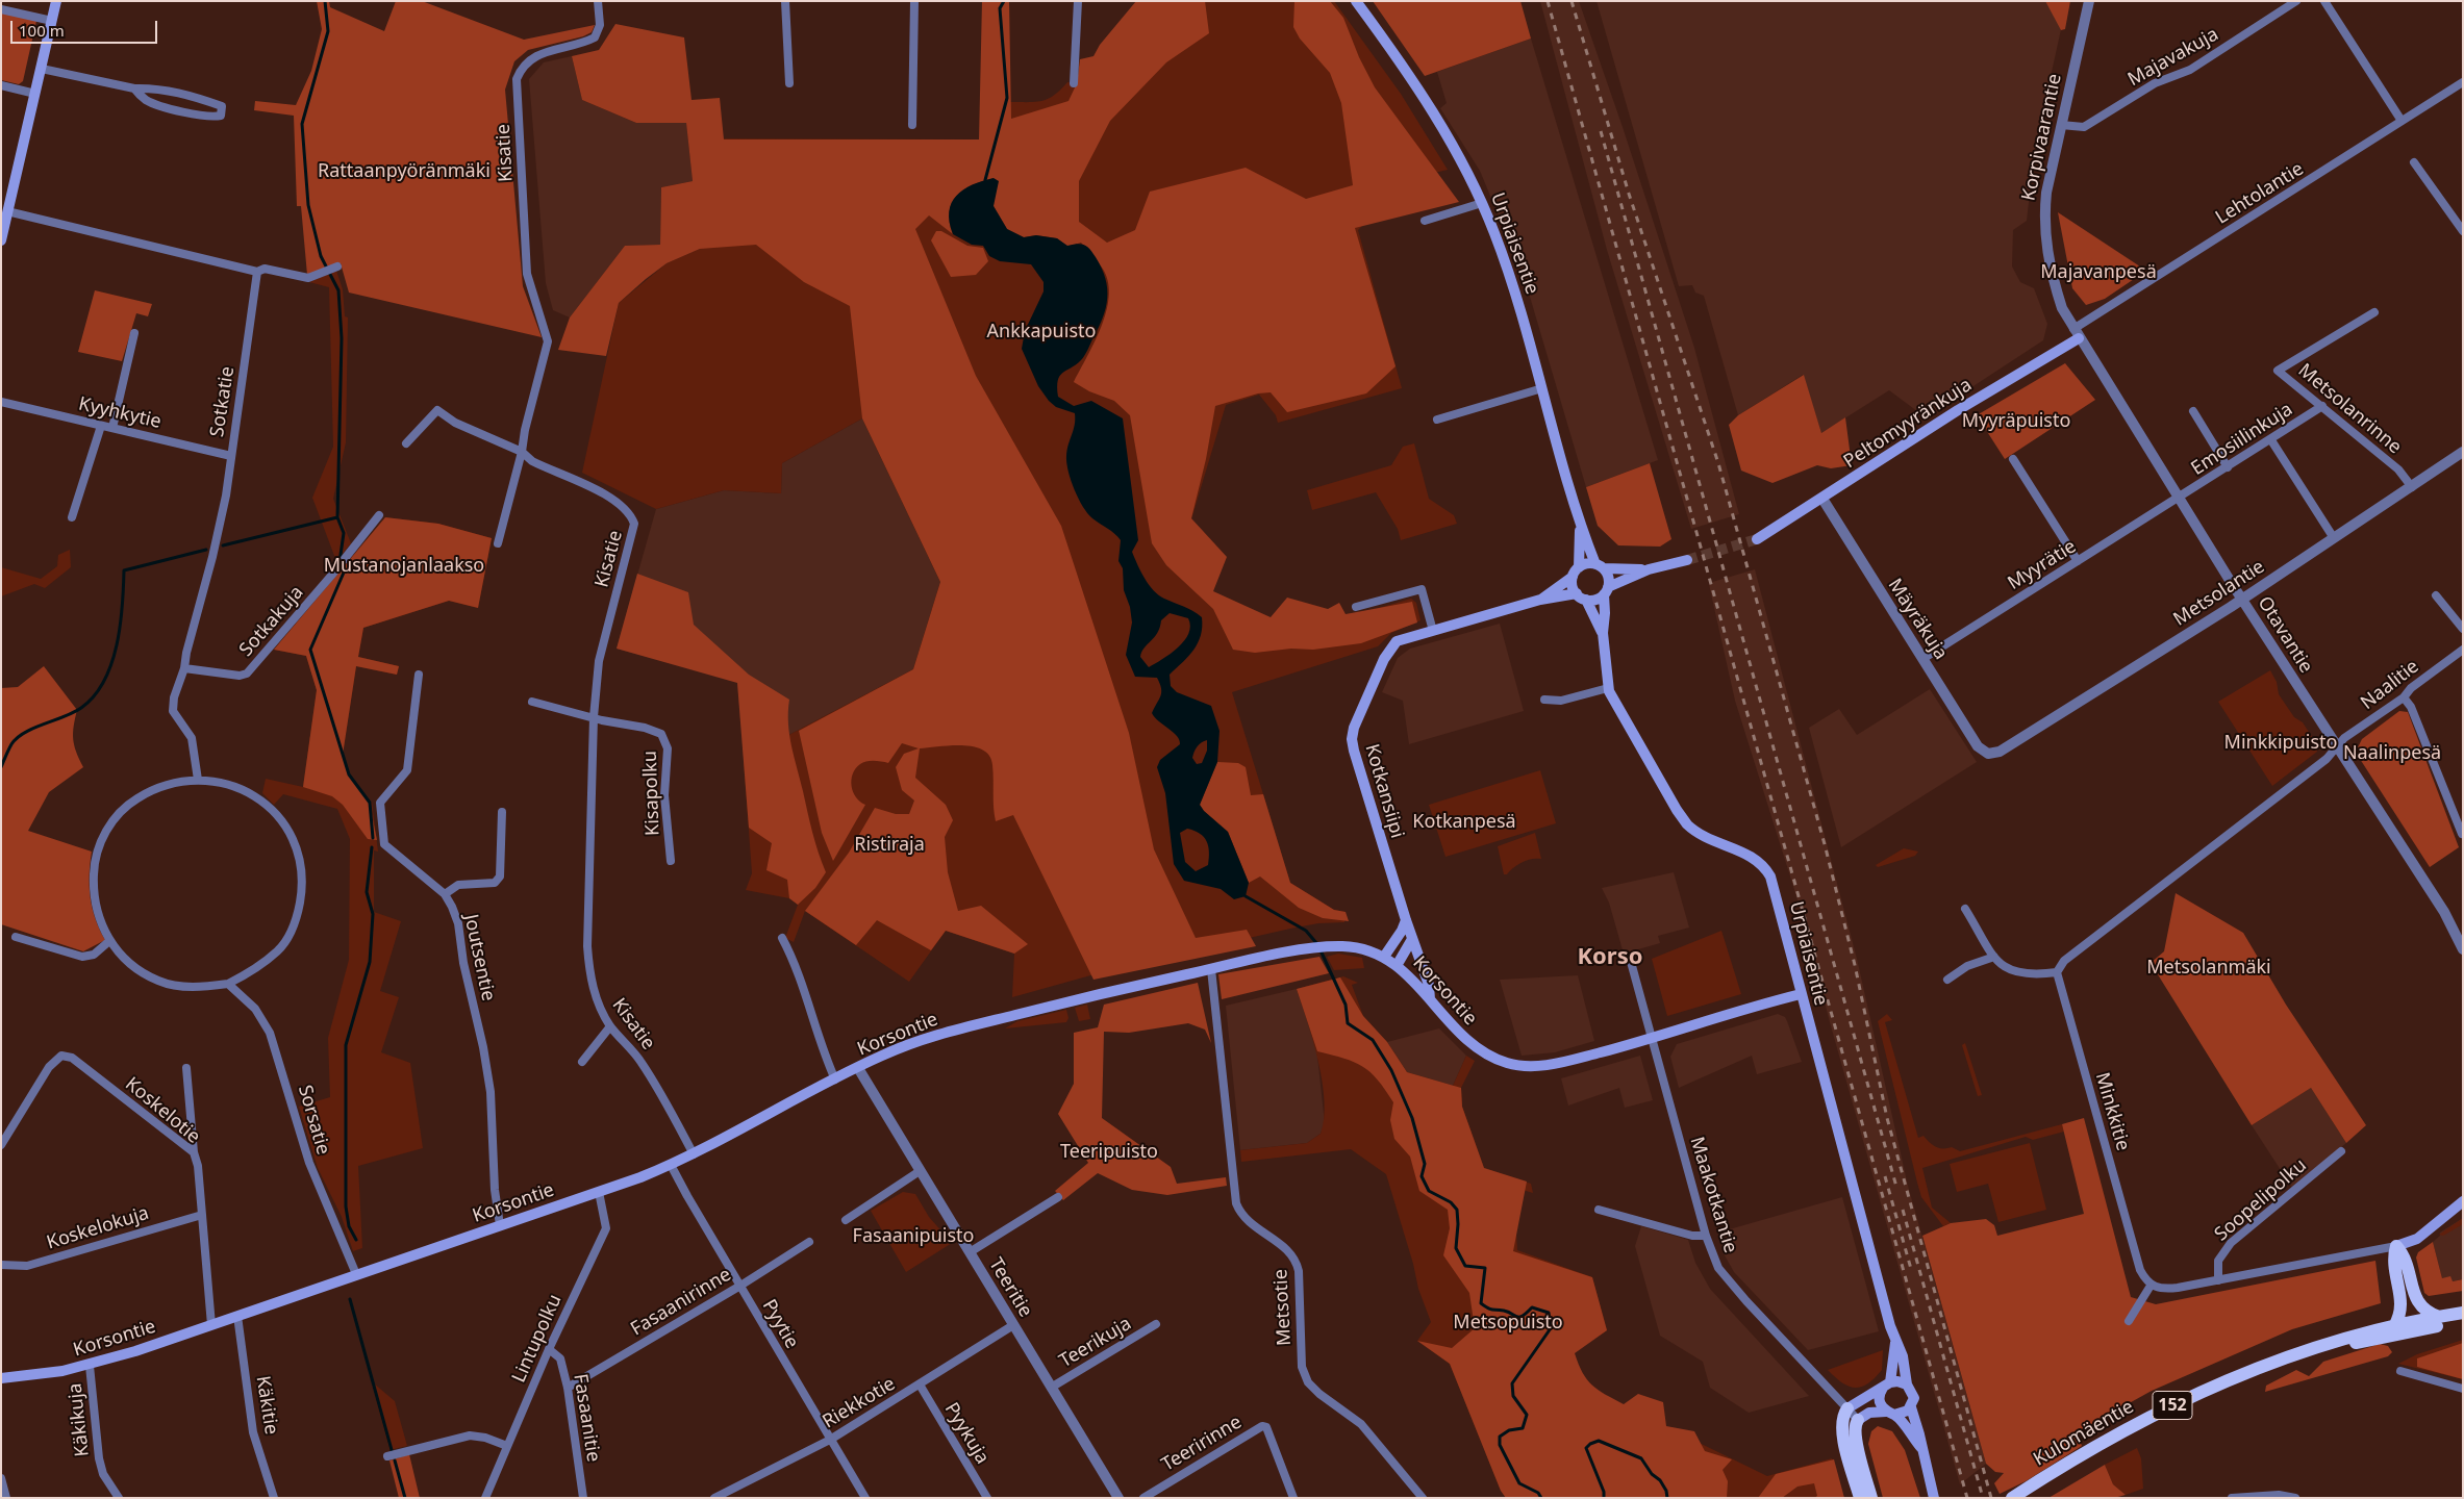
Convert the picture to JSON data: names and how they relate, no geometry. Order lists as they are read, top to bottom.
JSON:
{
  "streets": {
    "main road": [
      "Urpiaisentie",
      "Peltomyyränkuja",
      "Kotkansiipi",
      "Korsontie",
      "152",
      "Kulomäentie"
    ],
    "street": [
      "Majavakuja",
      "Korpivaarantie",
      "Kisatie",
      "Lehtolantie",
      "Sotkatie",
      "Metsolanrinne",
      "Kyyhkytie",
      "Emosiilinkuja",
      "Myyrätie",
      "Metsolantie",
      "Mäyräkuja",
      "Sotkakuja",
      "Otavantie",
      "Naalitie",
      "Kisapolku",
      "Joutsentie",
      "Koskelotie",
      "Minkkitie",
      "Sorsatie",
      "Maakotkantie",
      "Soopelipolku",
      "Koskelokuja",
      "Teeritie",
      "Fasaanirinne",
      "Metsotie",
      "Pyytie",
      "Lintupolku",
      "Teerikuja",
      "Riekkotie",
      "Käkitie",
      "Fasaanitie",
      "Käkikuja",
      "Pyykuja",
      "Teeririnne"
    ]
  },
  "crossings": [
    ["Majavakuja", "Korpivaarantie"],
    ["Korpivaarantie", "Lehtolantie"],
    ["Korpivaarantie", "Peltomyyränkuja"],
    ["Korpivaarantie", "Otavantie"],
    ["Kisatie", "Kisapolku"],
    ["Kisatie", "Korsontie"],
    ["Lehtolantie", "Peltomyyränkuja"],
    ["Lehtolantie", "Otavantie"],
    ["Urpiaisentie", "Kotkansiipi"],
    ["Urpiaisentie", "Korsontie"],
    ["Sotkatie", "Kyyhkytie"],
    ["Sotkatie", "Sotkakuja"],
    ["Metsolanrinne", "Emosiilinkuja"],
    ["Metsolanrinne", "Metsolantie"],
    ["Peltomyyränkuja", "Mäyräkuja"],
    ["Peltomyyränkuja", "Otavantie"],
    ["Emosiilinkuja", "Myyrätie"],
    ["Emosiilinkuja", "Otavantie"],
    ["Myyrätie", "Mäyräkuja"],
    ["Myyrätie", "Otavantie"],
    ["Metsolantie", "Mäyräkuja"],
    ["Metsolantie", "Otavantie"],
    ["Otavantie", "Naalitie"],
    ["Kotkansiipi", "Korsontie"],
    ["Joutsentie", "Korsontie"],
    ["Korsontie", "Koskelotie"],
    ["Korsontie", "Sorsatie"],
    ["Korsontie", "Maakotkantie"],
    ["Korsontie", "Teeritie"],
    ["Korsontie", "Metsotie"],
    ["Korsontie", "Pyytie"],
    ["Korsontie", "Lintupolku"],
    ["Korsontie", "Käkitie"],
    ["Korsontie", "Käkikuja"],
    ["Koskelotie", "Koskelokuja"],
    ["Teeritie", "Teerikuja"],
    ["Teeritie", "Riekkotie"],
    ["Fasaanirinne", "Pyytie"],
    ["Fasaanirinne", "Fasaanitie"],
    ["Pyytie", "Riekkotie"],
    ["Lintupolku", "Fasaanitie"],
    ["Riekkotie", "Pyykuja"]
  ],
  "districts": ["Korso"],
  "parks": [
    "Rattaanpyöränmäki",
    "Majavanpesä",
    "Ankkapuisto",
    "Myyräpuisto",
    "Mustanojanlaakso",
    "Minkkipuisto",
    "Naalinpesä",
    "Kotkanpesä",
    "Ristiraja",
    "Metsolanmäki",
    "Teeripuisto",
    "Fasaanipuisto",
    "Metsopuisto"
  ],
  "scale_bar": "100 m"
}
